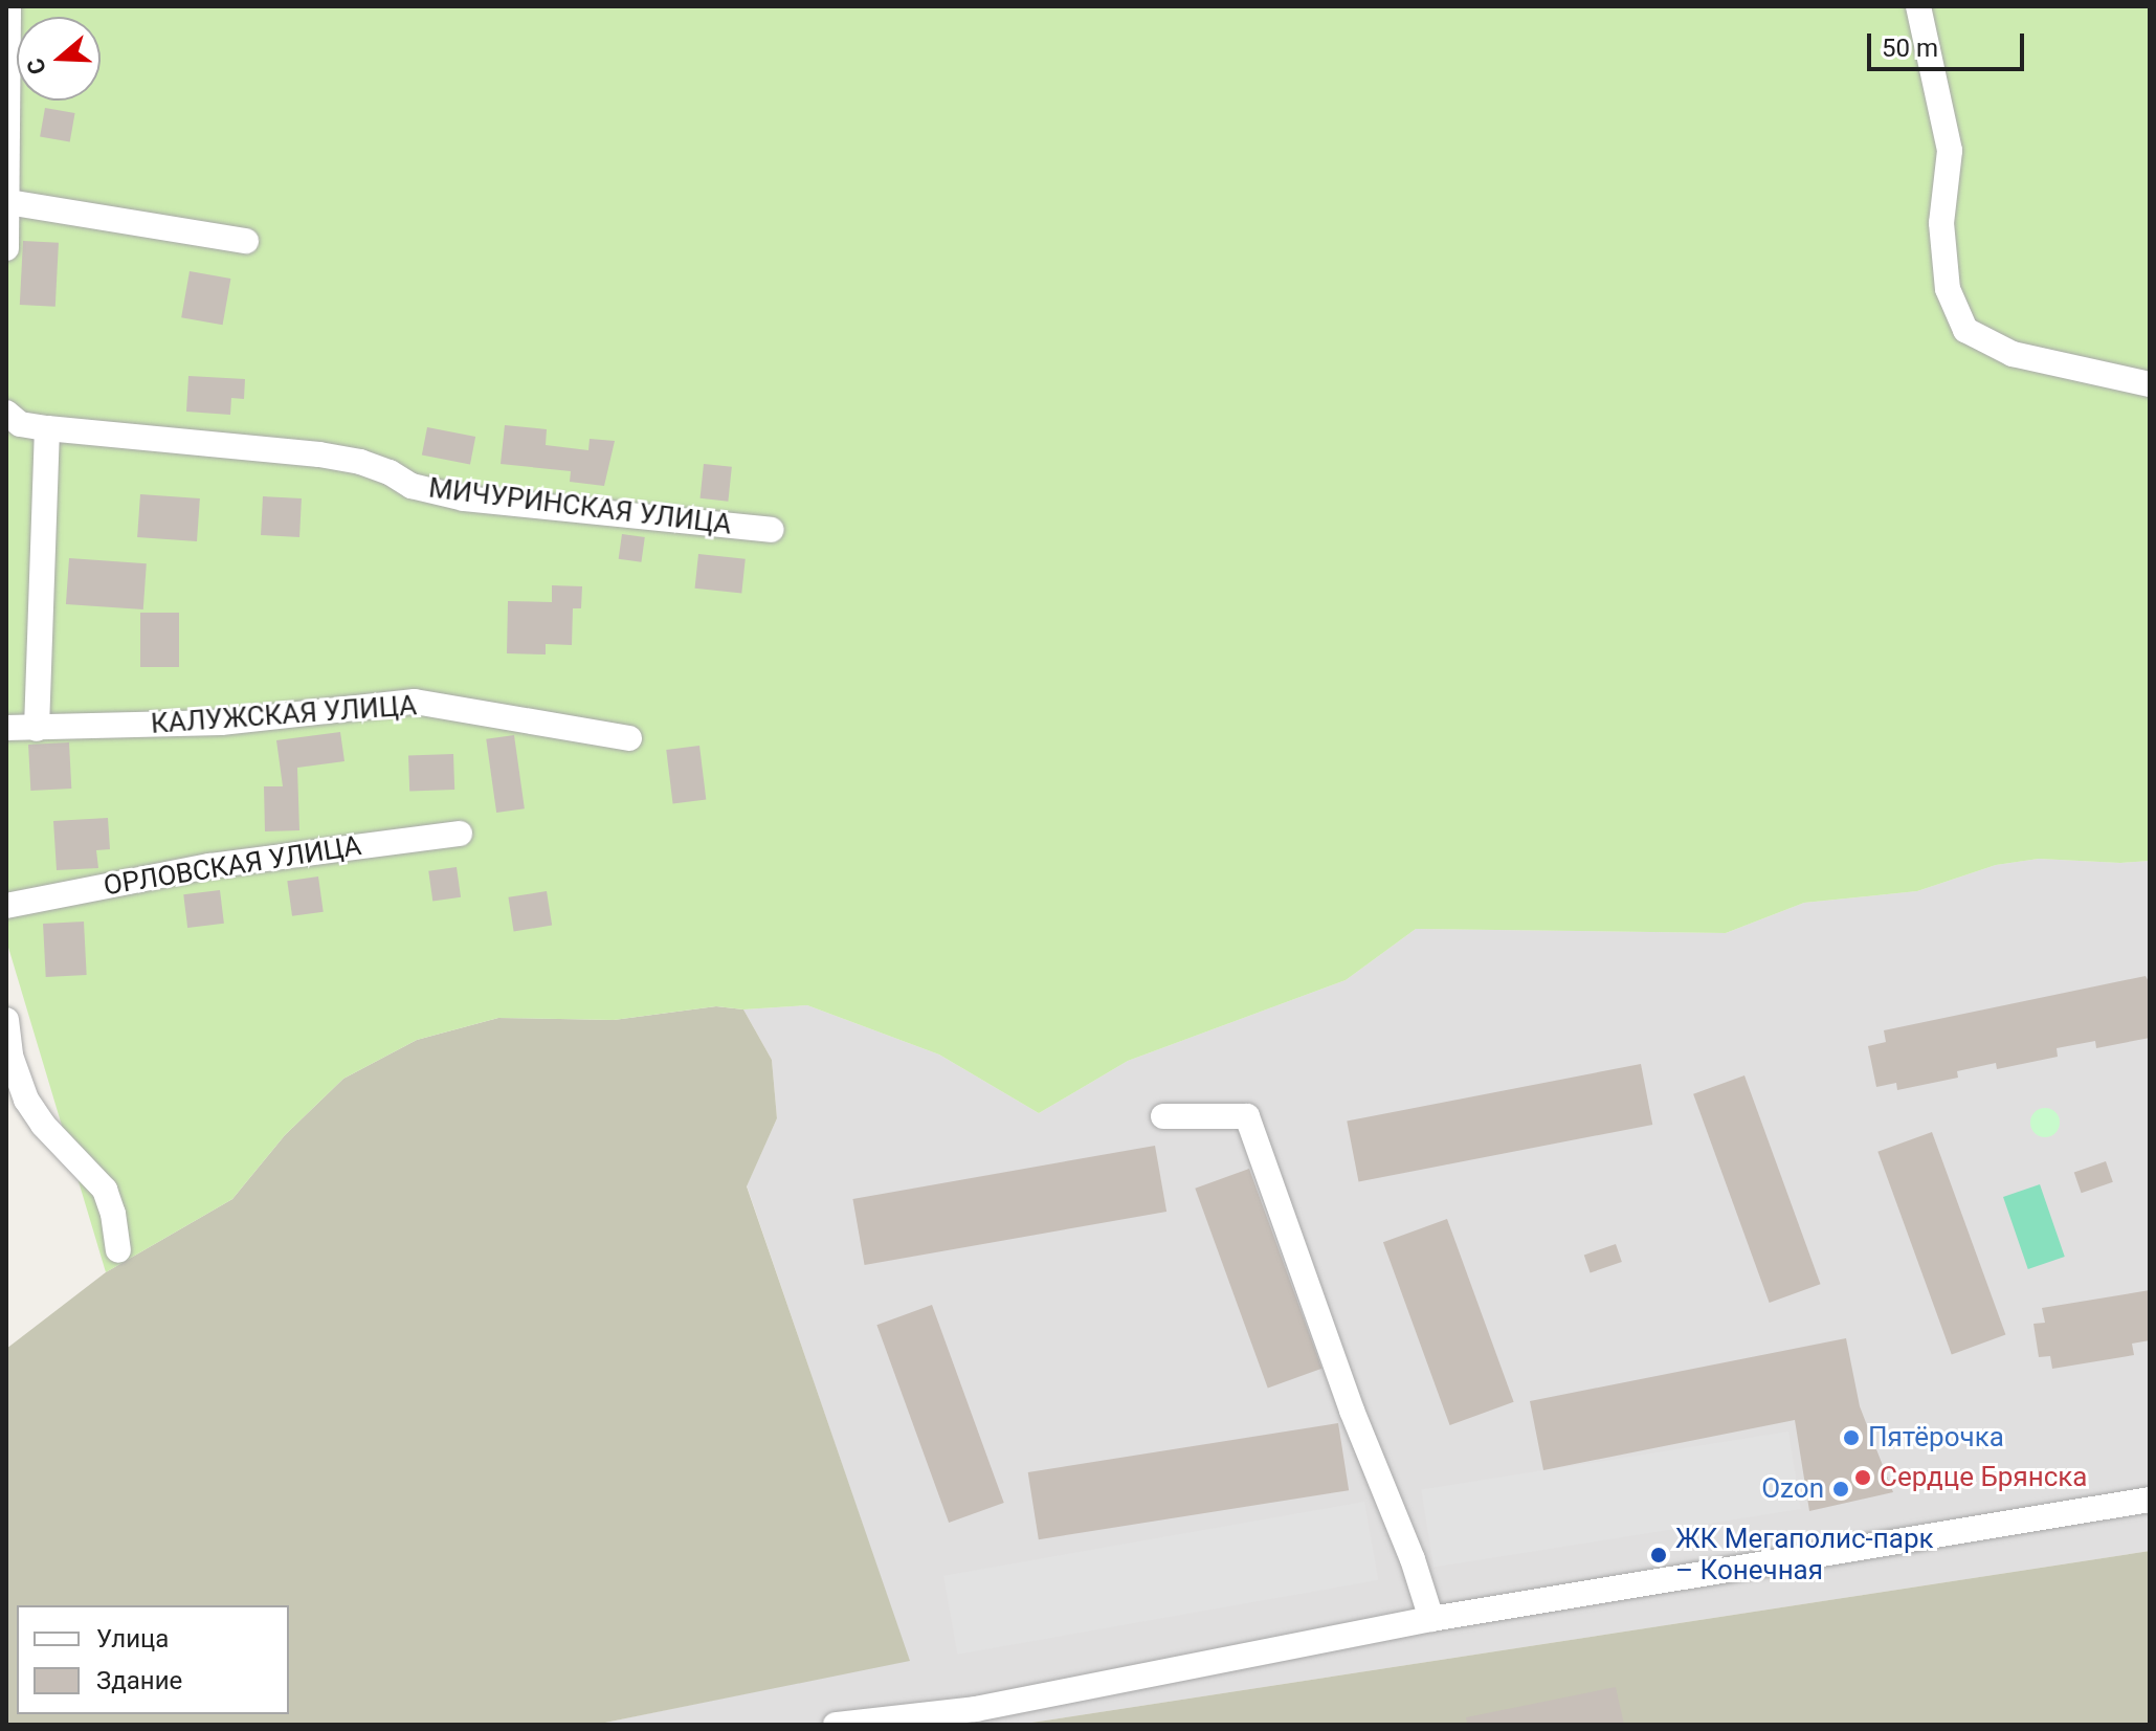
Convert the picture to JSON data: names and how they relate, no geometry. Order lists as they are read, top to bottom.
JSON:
{
  "streets": {
    "street": ["МИЧУРИНСКАЯ УЛИЦА", "КАЛУЖСКАЯ УЛИЦА", "ОРЛОВСКАЯ УЛИЦА"]
  },
  "places": [
    "Пятёрочка",
    "Сердце Брянска",
    "Ozon",
    "ЖК Мегаполис-парк – Конечная"
  ],
  "legend": ["Улица", "Здание"],
  "scale_bar": "50 m",
  "north": "left"
}
